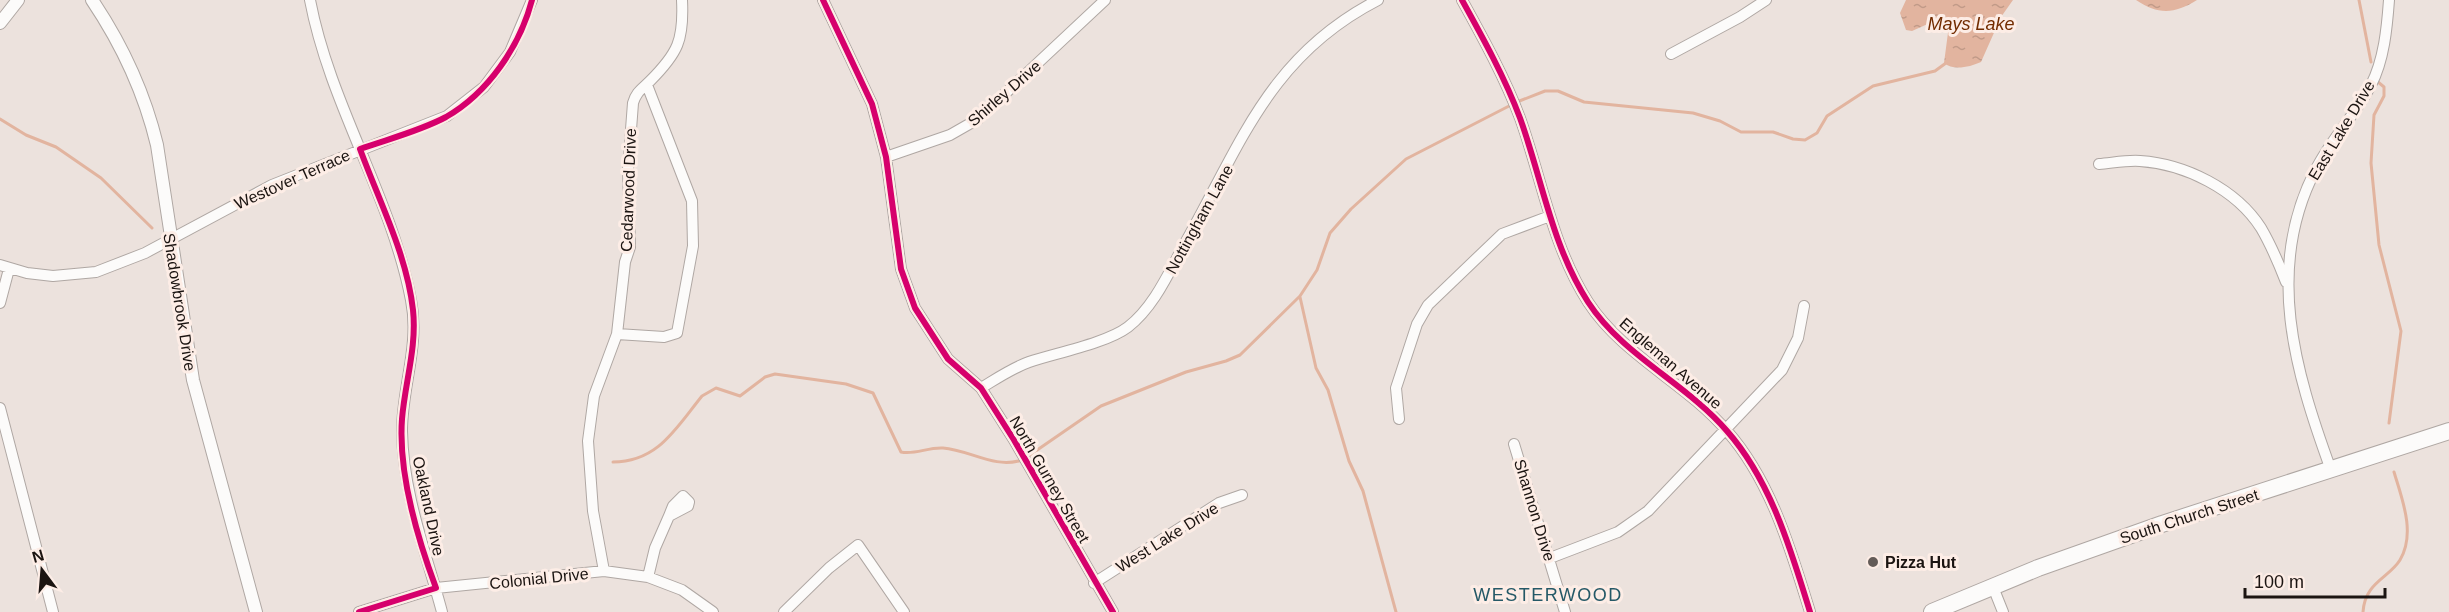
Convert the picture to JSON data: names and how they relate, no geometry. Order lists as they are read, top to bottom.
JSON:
{
  "streets": {
    "main road": ["South Church Street"],
    "street": [
      "Shirley Drive",
      "East Lake Drive",
      "Westover Terrace",
      "Cedarwood Drive",
      "Nottingham Lane",
      "Shadowbrook Drive",
      "Engleman Avenue",
      "North Gurney Street",
      "Oakland Drive",
      "Shannon Drive",
      "West Lake Drive",
      "Colonial Drive"
    ]
  },
  "crossings": [
    ["Shirley Drive", "North Gurney Street"],
    ["East Lake Drive", "South Church Street"],
    ["Westover Terrace", "Shadowbrook Drive"],
    ["Westover Terrace", "Oakland Drive"],
    ["Cedarwood Drive", "Colonial Drive"],
    ["Nottingham Lane", "North Gurney Street"],
    ["North Gurney Street", "West Lake Drive"],
    ["Oakland Drive", "Colonial Drive"]
  ],
  "districts": ["WESTERWOOD"],
  "water": ["Mays Lake"],
  "places": ["Pizza Hut"],
  "scale_bar": "100 m",
  "north": "top"
}
